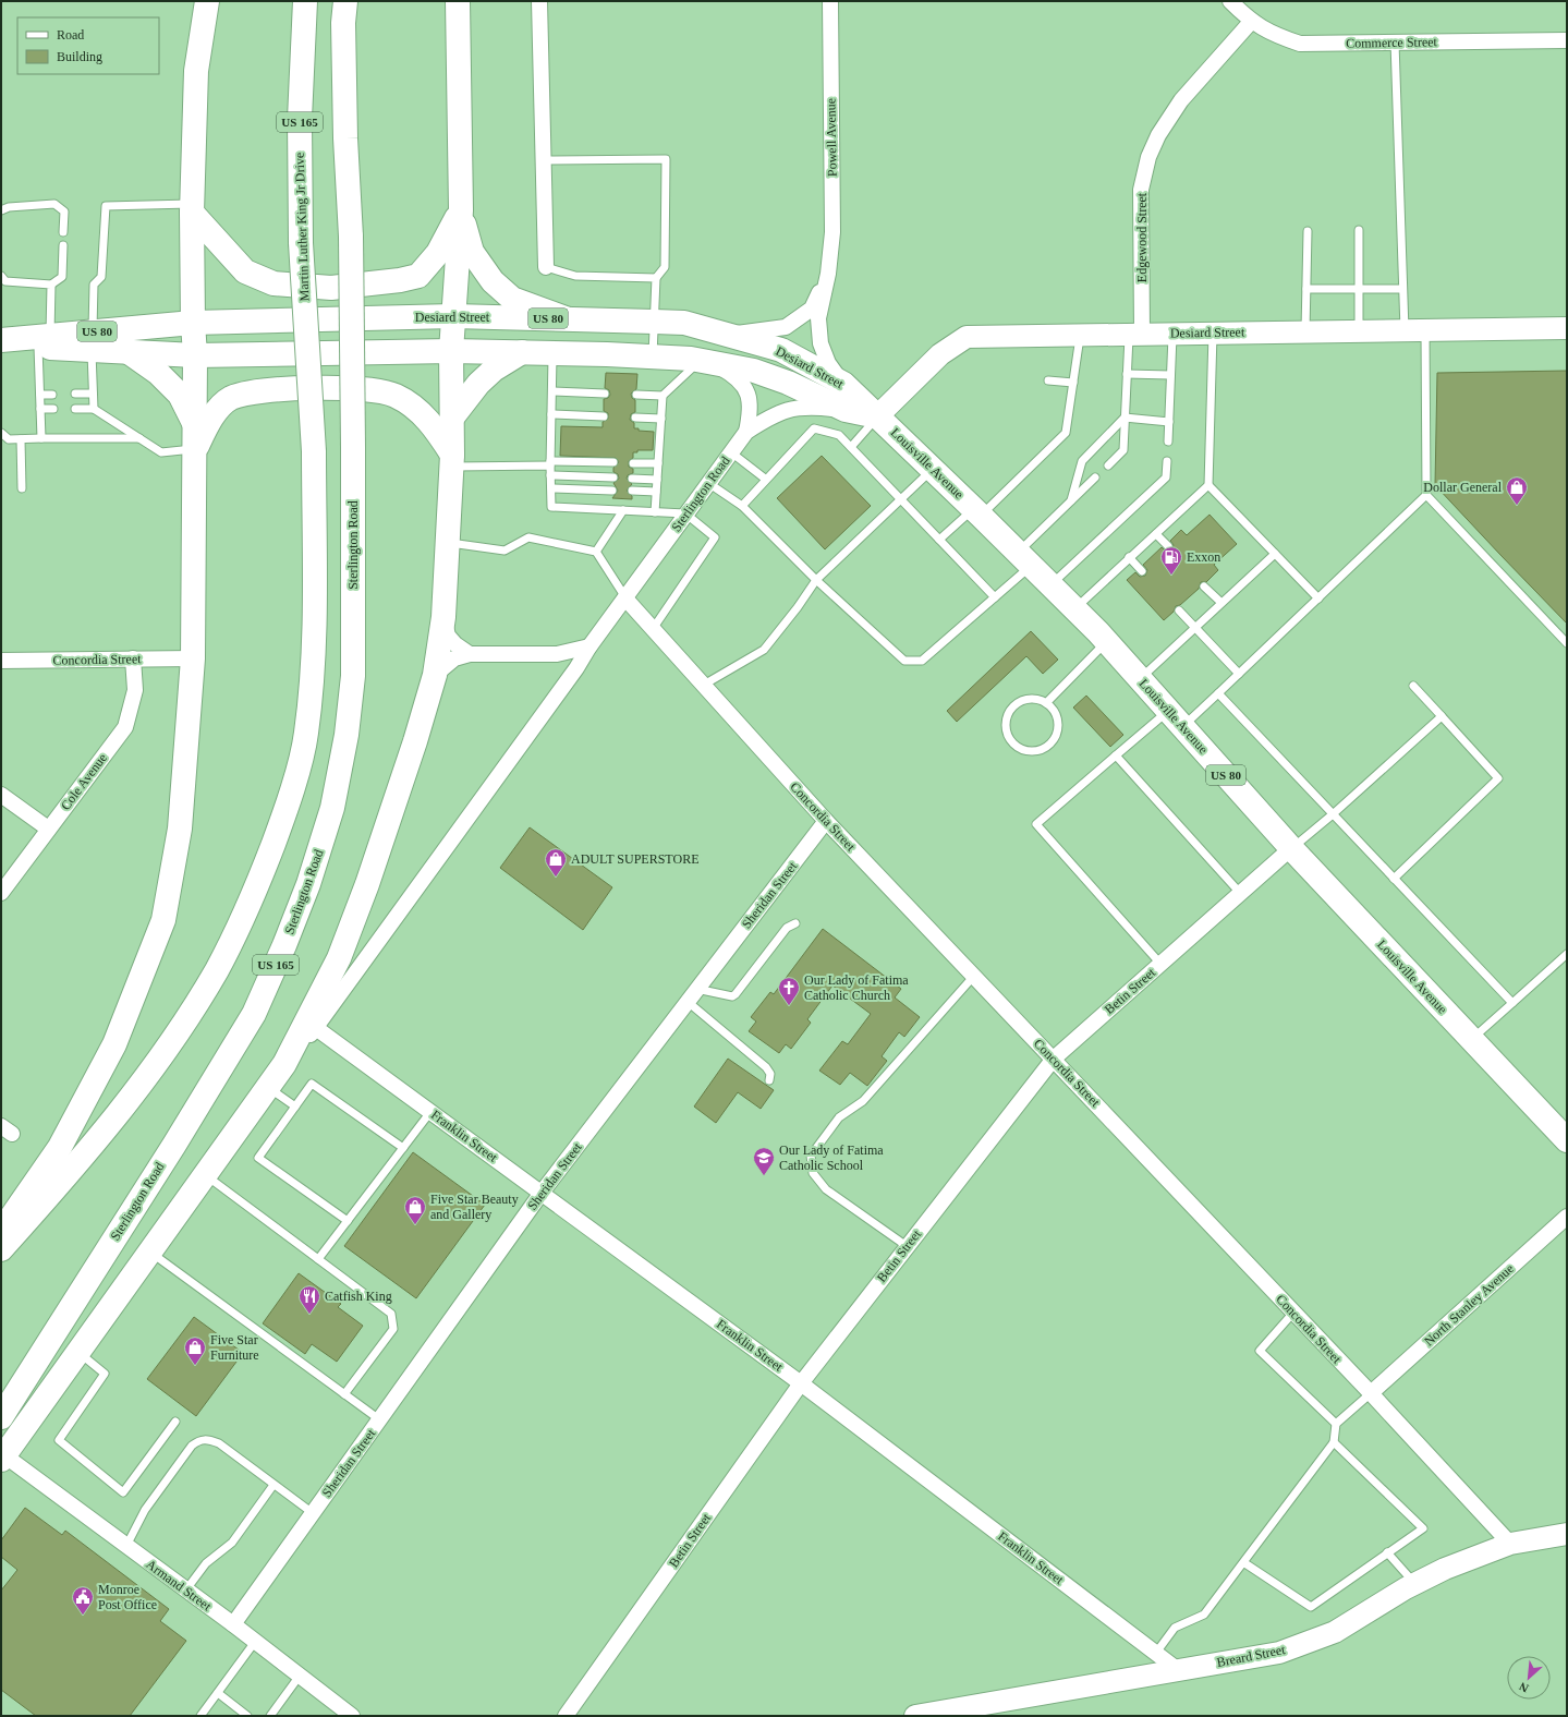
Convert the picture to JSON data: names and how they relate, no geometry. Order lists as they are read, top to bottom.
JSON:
{
  "streets": {
    "main road": [
      "US 165",
      "Martin Luther King Jr Drive",
      "Desiard Street",
      "US 80",
      "Louisville Avenue",
      "Sterlington Road"
    ],
    "street": [
      "Commerce Street",
      "Powell Avenue",
      "Edgewood Street",
      "Concordia Street",
      "Cole Avenue",
      "Sheridan Street",
      "Betin Street",
      "Franklin Street",
      "North Stanley Avenue",
      "Armand Street",
      "Breard Street"
    ]
  },
  "crossings": [
    ["Commerce Street", "Edgewood Street"],
    ["Powell Avenue", "Desiard Street"],
    ["Edgewood Street", "Desiard Street"],
    ["Desiard Street", "Louisville Avenue"],
    ["Desiard Street", "Sterlington Road"],
    ["Louisville Avenue", "Betin Street"],
    ["Sterlington Road", "Concordia Street"],
    ["Sterlington Road", "Franklin Street"],
    ["Concordia Street", "Cole Avenue"],
    ["Concordia Street", "Sheridan Street"],
    ["Concordia Street", "Betin Street"],
    ["Concordia Street", "North Stanley Avenue"],
    ["Concordia Street", "Breard Street"],
    ["Sheridan Street", "Franklin Street"],
    ["Sheridan Street", "Armand Street"],
    ["Betin Street", "Franklin Street"],
    ["Franklin Street", "Breard Street"]
  ],
  "places": {
    "shop": [
      "Dollar General",
      "ADULT SUPERSTORE",
      "Five Star Beauty and Gallery",
      "Five Star Furniture"
    ],
    "fuel station": ["Exxon"],
    "church": ["Our Lady of Fatima Catholic Church"],
    "school or university": ["Our Lady of Fatima Catholic School"],
    "restaurant": ["Catfish King"],
    "public building": ["Monroe Post Office"]
  },
  "legend": ["Road", "Building"],
  "north": "bottom left"
}
